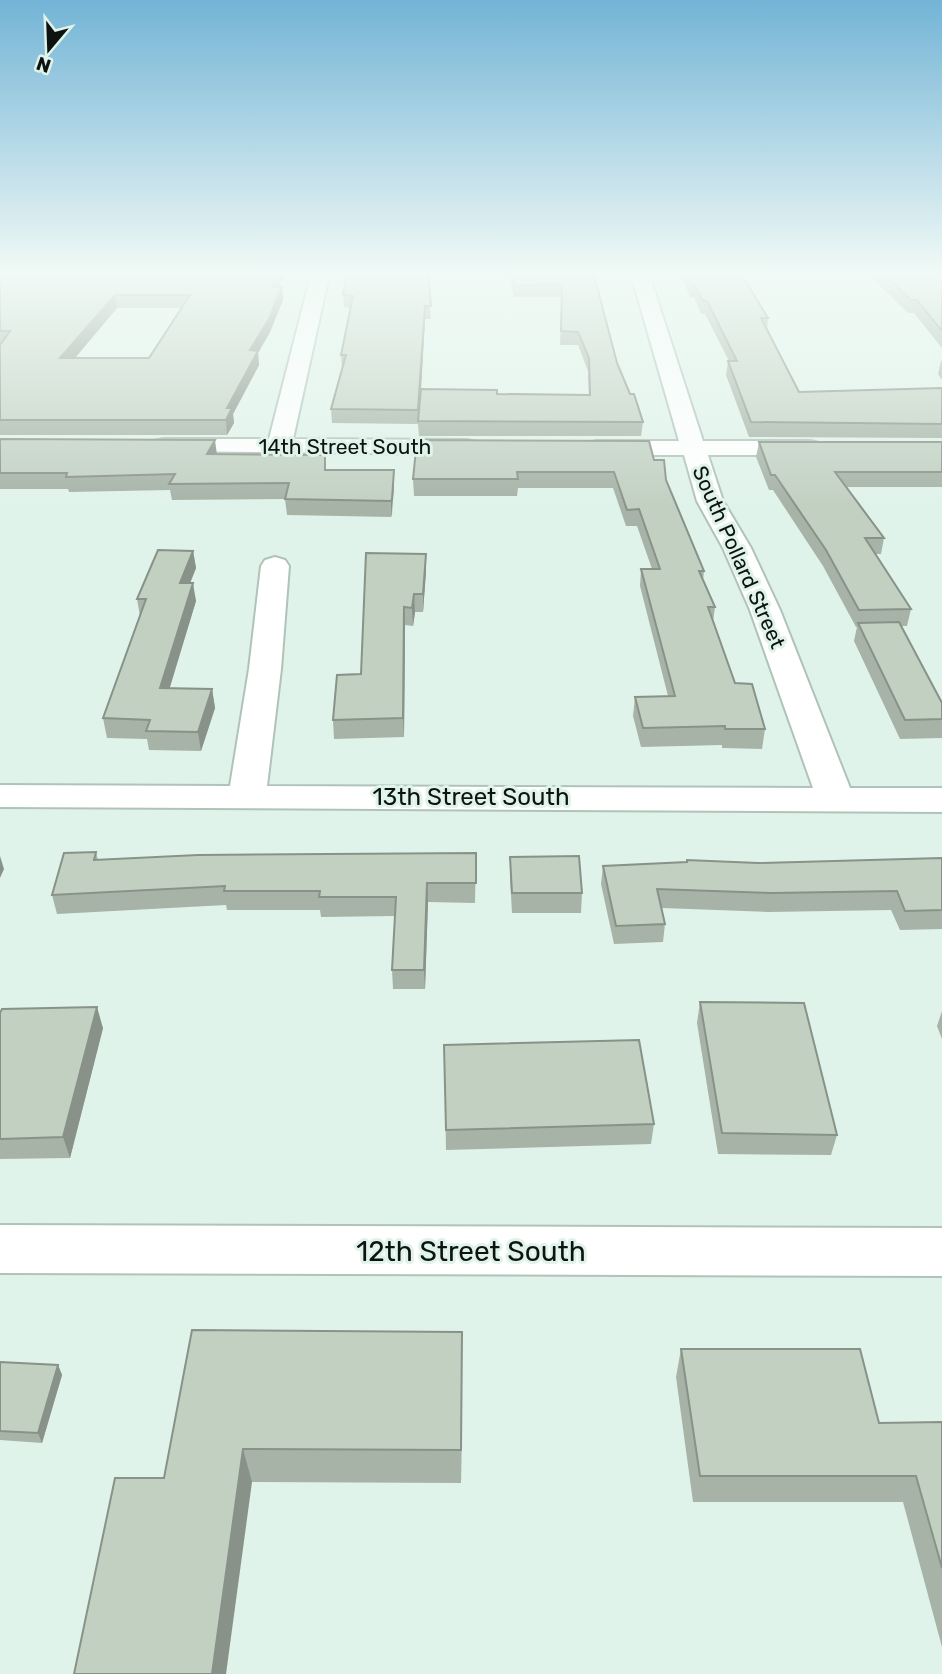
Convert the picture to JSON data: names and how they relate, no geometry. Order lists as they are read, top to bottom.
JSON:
{
  "streets": {
    "street": [
      "14th Street South",
      "South Pollard Street",
      "13th Street South",
      "12th Street South"
    ]
  },
  "crossings": [
    ["South Pollard Street", "13th Street South"]
  ],
  "north": "bottom"
}
